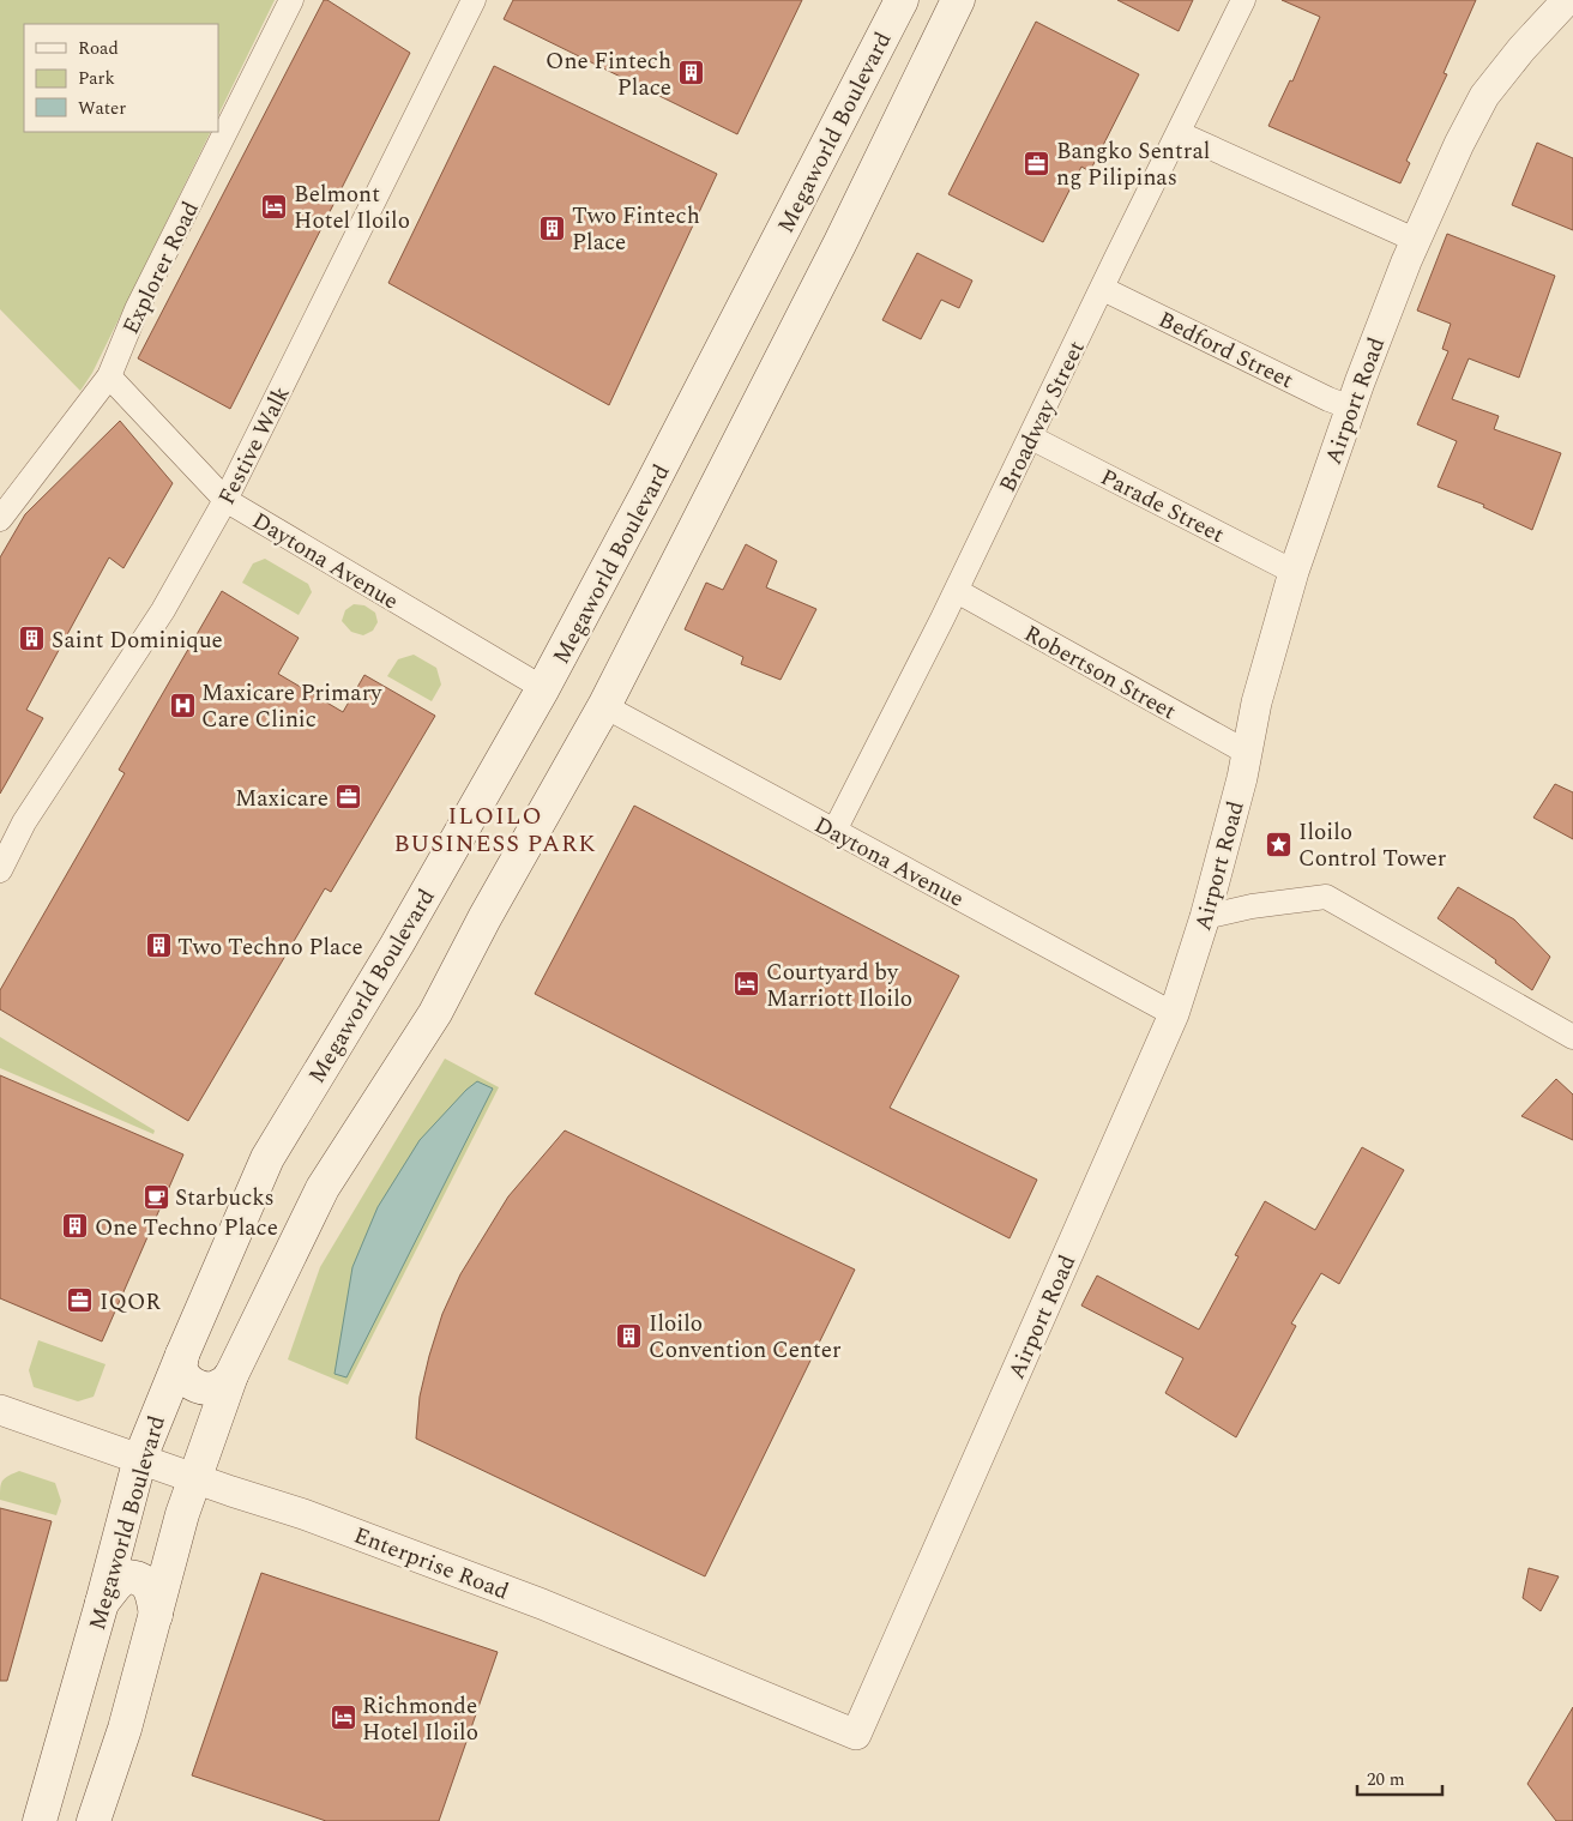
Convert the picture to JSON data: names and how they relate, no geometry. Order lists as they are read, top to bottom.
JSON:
{
  "streets": {
    "main road": ["Megaworld Boulevard"],
    "street": [
      "Explorer Road",
      "Bedford Street",
      "Airport Road",
      "Broadway Street",
      "Festive Walk",
      "Parade Street",
      "Daytona Avenue",
      "Robertson Street",
      "Enterprise Road"
    ]
  },
  "crossings": [
    ["Megaworld Boulevard", "Daytona Avenue"],
    ["Megaworld Boulevard", "Enterprise Road"],
    ["Explorer Road", "Daytona Avenue"],
    ["Bedford Street", "Airport Road"],
    ["Bedford Street", "Broadway Street"],
    ["Airport Road", "Parade Street"],
    ["Airport Road", "Daytona Avenue"],
    ["Airport Road", "Robertson Street"],
    ["Airport Road", "Enterprise Road"],
    ["Broadway Street", "Parade Street"],
    ["Broadway Street", "Daytona Avenue"],
    ["Broadway Street", "Robertson Street"],
    ["Festive Walk", "Daytona Avenue"]
  ],
  "districts": ["ILOILO BUSINESS PARK"],
  "places": {
    "building": [
      "One Fintech Place",
      "Two Fintech Place",
      "Saint Dominique",
      "Two Techno Place",
      "One Techno Place",
      "Iloilo Convention Center"
    ],
    "office": ["Bangko Sentral ng Pilipinas", "Maxicare", "IQOR"],
    "hotel": ["Belmont Hotel Iloilo", "Courtyard by Marriott Iloilo", "Richmonde Hotel Iloilo"],
    "hospital": ["Maxicare Primary Care Clinic"],
    "place": ["Iloilo Control Tower"],
    "cafe": ["Starbucks"]
  },
  "legend": ["Road", "Park", "Water"],
  "scale_bar": "20 m"
}
